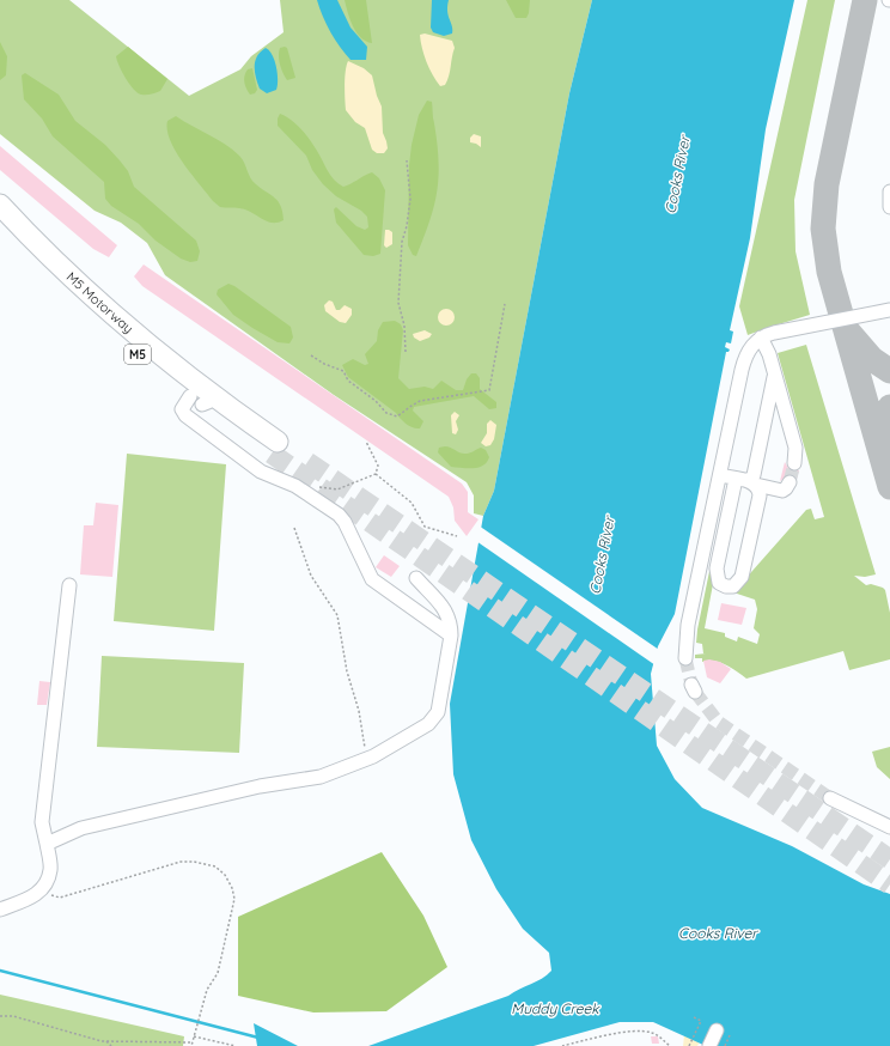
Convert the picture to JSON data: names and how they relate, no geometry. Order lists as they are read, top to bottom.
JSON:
{
  "streets": {
    "highway": ["M5 Motorway", "M5"]
  },
  "water": ["Cooks River", "Muddy Creek"]
}
